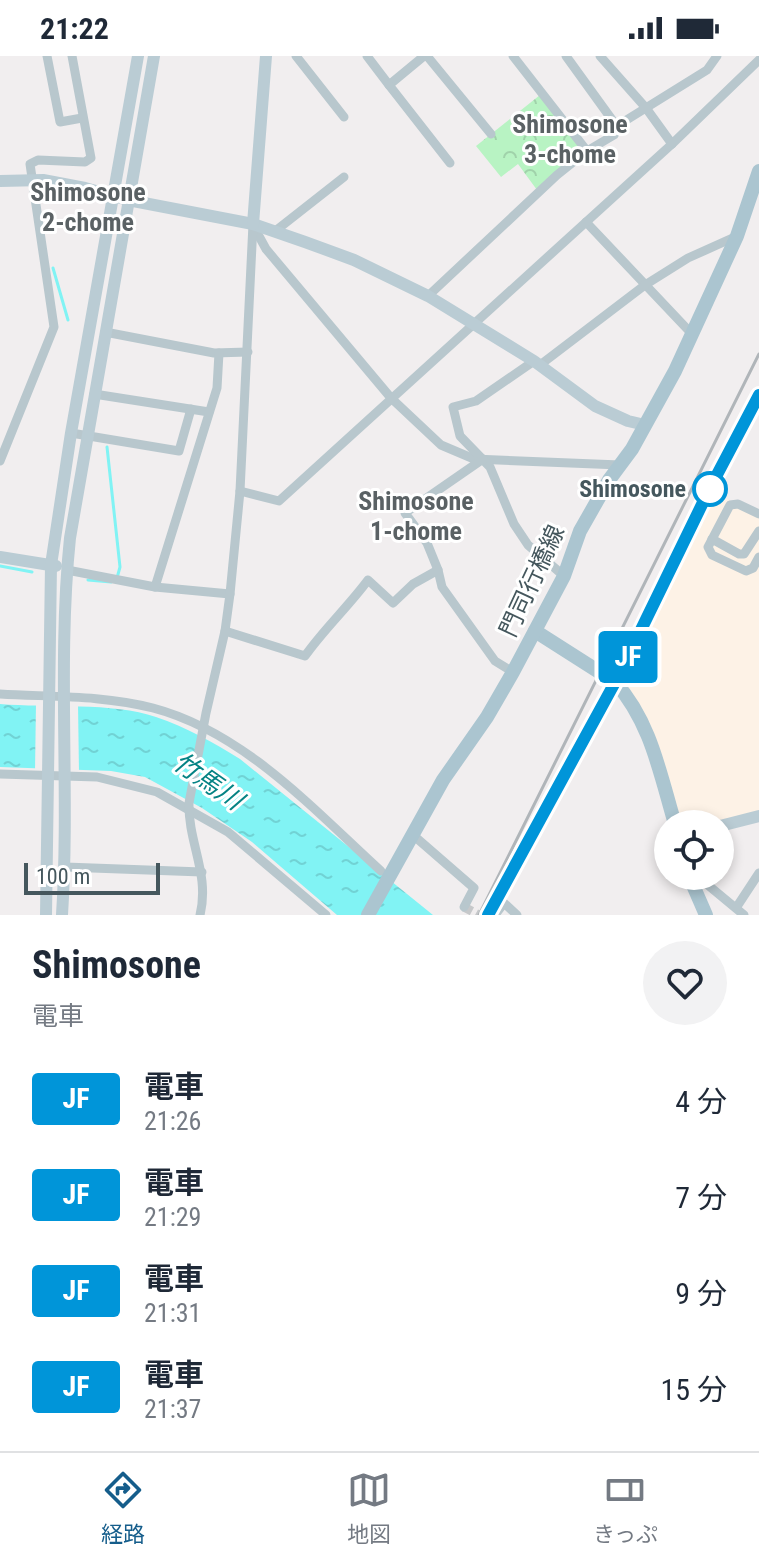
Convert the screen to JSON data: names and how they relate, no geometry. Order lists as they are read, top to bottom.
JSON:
{
  "streets": {
    "main road": ["門司行橋線"]
  },
  "districts": ["Shimosone 3-chome", "Shimosone 2-chome", "Shimosone 1-chome"],
  "water": ["竹馬川"],
  "places": ["Shimosone"],
  "scale_bar": "100 m",
  "page": {
    "status": "21:22",
    "on_map": "JF",
    "scale": "100 m",
    "heading": ["Shimosone", "電車"],
    "list": [
      {
        "mark": "JF",
        "name": "電車",
        "note": "21:26",
        "value": "4 分"
      },
      {
        "mark": "JF",
        "name": "電車",
        "note": "21:29",
        "value": "7 分"
      },
      {
        "mark": "JF",
        "name": "電車",
        "note": "21:31",
        "value": "9 分"
      },
      {
        "mark": "JF",
        "name": "電車",
        "note": "21:37",
        "value": "15 分"
      }
    ],
    "tabs": ["経路", "地図", "きっぷ"]
  }
}
